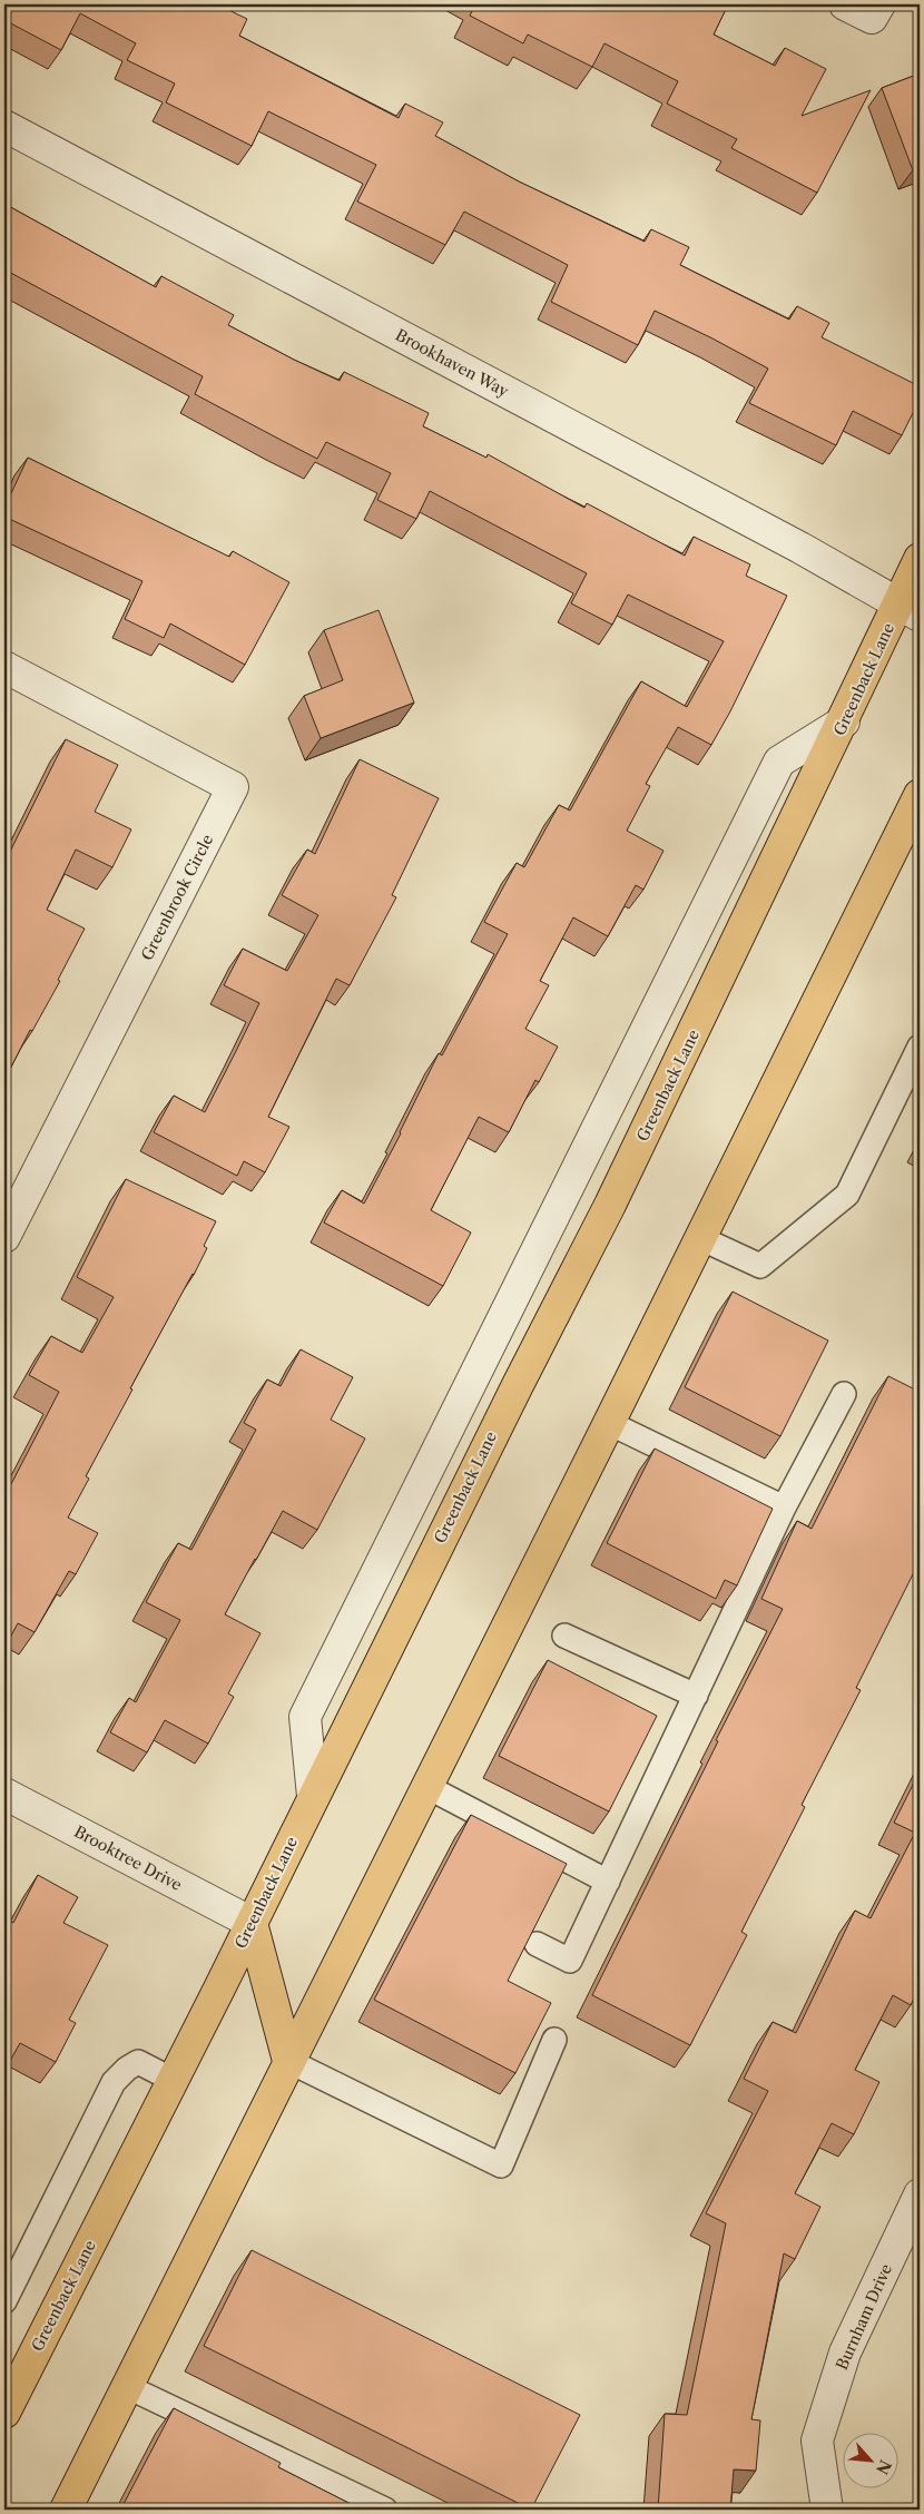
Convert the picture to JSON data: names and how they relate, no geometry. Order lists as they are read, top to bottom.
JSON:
{
  "streets": {
    "main road": ["Greenback Lane"],
    "street": [
      "Brookhaven Way",
      "Greenbrook Circle",
      "Brooktree Drive",
      "Burnham Drive"
    ]
  },
  "crossings": [
    ["Brookhaven Way", "Greenback Lane"],
    ["Greenback Lane", "Brooktree Drive"]
  ],
  "north": "bottom right"
}
